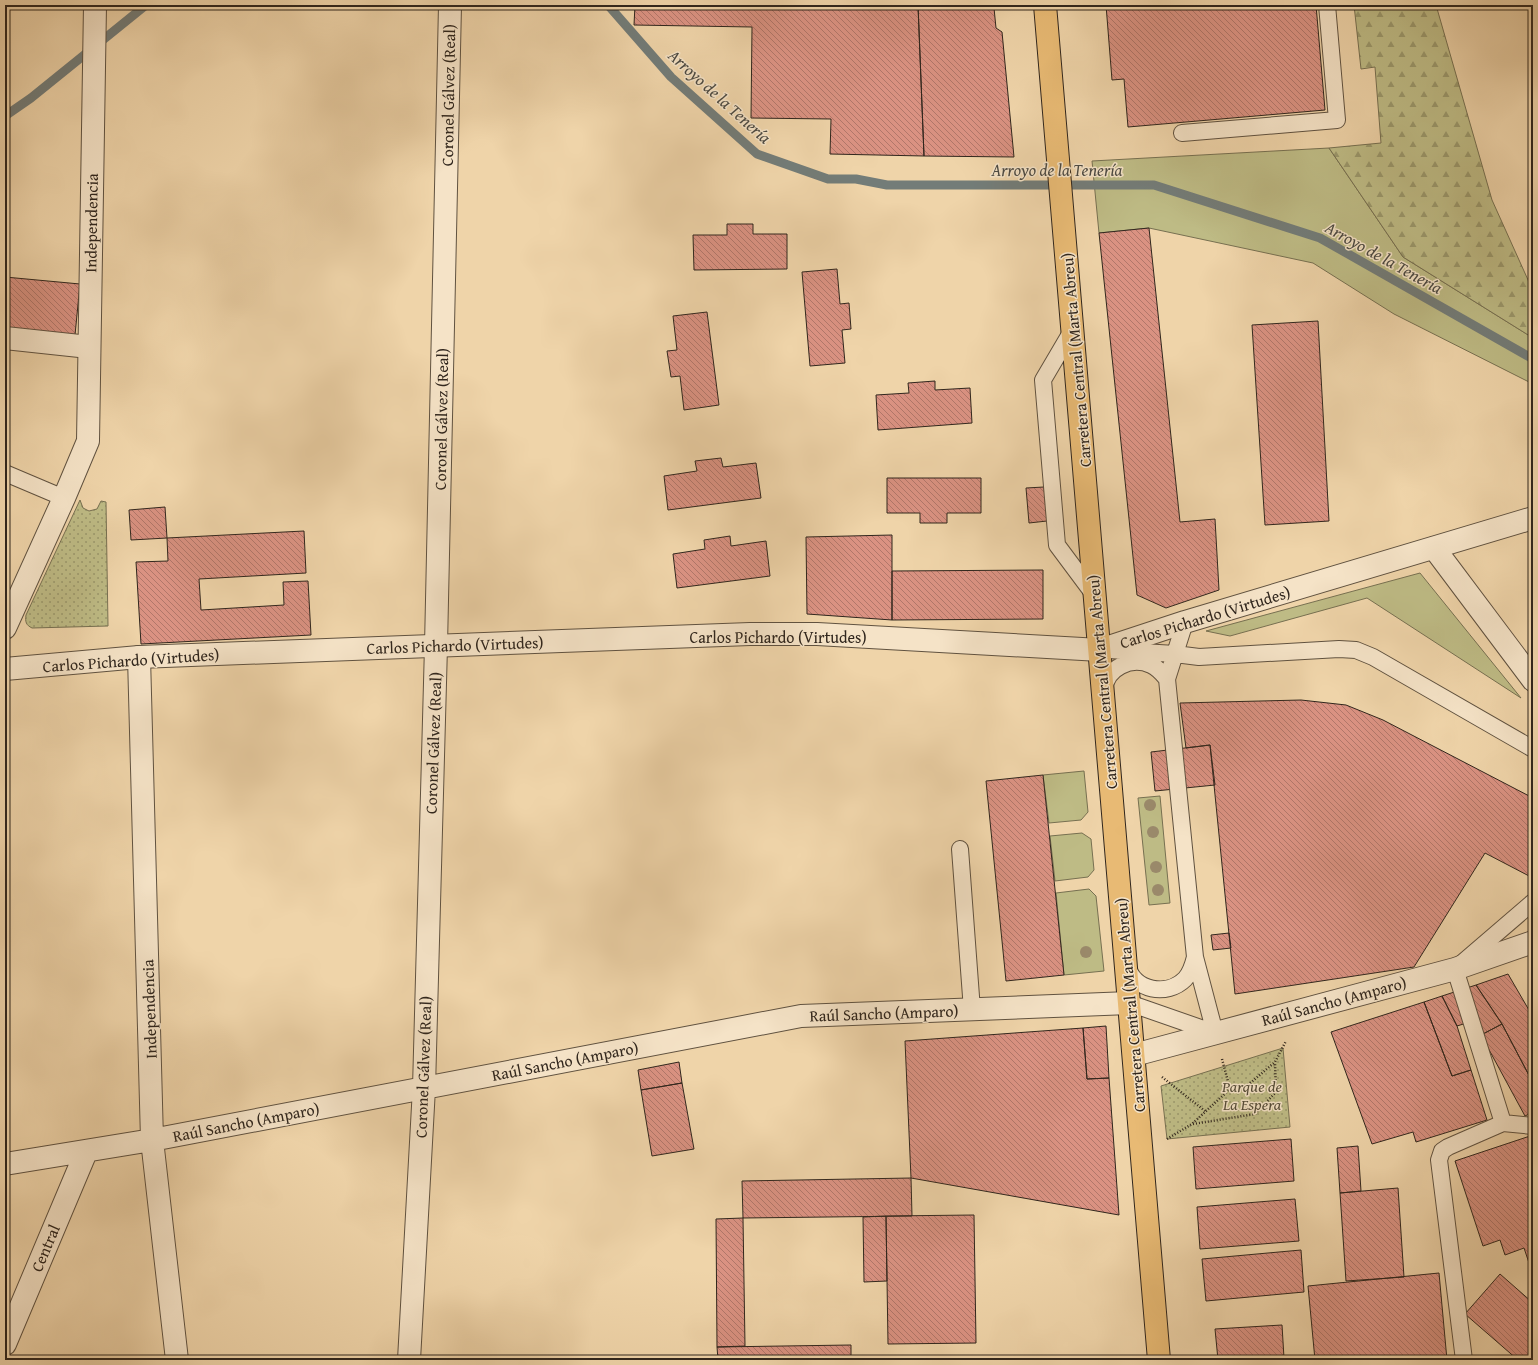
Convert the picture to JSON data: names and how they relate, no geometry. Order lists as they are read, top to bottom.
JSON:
{
  "streets": {
    "main road": ["Carretera Central (Marta Abreu)"],
    "street": [
      "Coronel Gálvez (Real)",
      "Independencia",
      "Carlos Pichardo (Virtudes)",
      "Raúl Sancho (Amparo)",
      "Central"
    ]
  },
  "crossings": [
    ["Coronel Gálvez (Real)", "Carlos Pichardo (Virtudes)"],
    ["Coronel Gálvez (Real)", "Raúl Sancho (Amparo)"],
    ["Independencia", "Carlos Pichardo (Virtudes)"],
    ["Independencia", "Raúl Sancho (Amparo)"],
    ["Carretera Central (Marta Abreu)", "Carlos Pichardo (Virtudes)"],
    ["Carretera Central (Marta Abreu)", "Raúl Sancho (Amparo)"],
    ["Raúl Sancho (Amparo)", "Central"]
  ],
  "water": ["Arroyo de la Tenería"],
  "parks": ["Parque de La Espera"]
}
